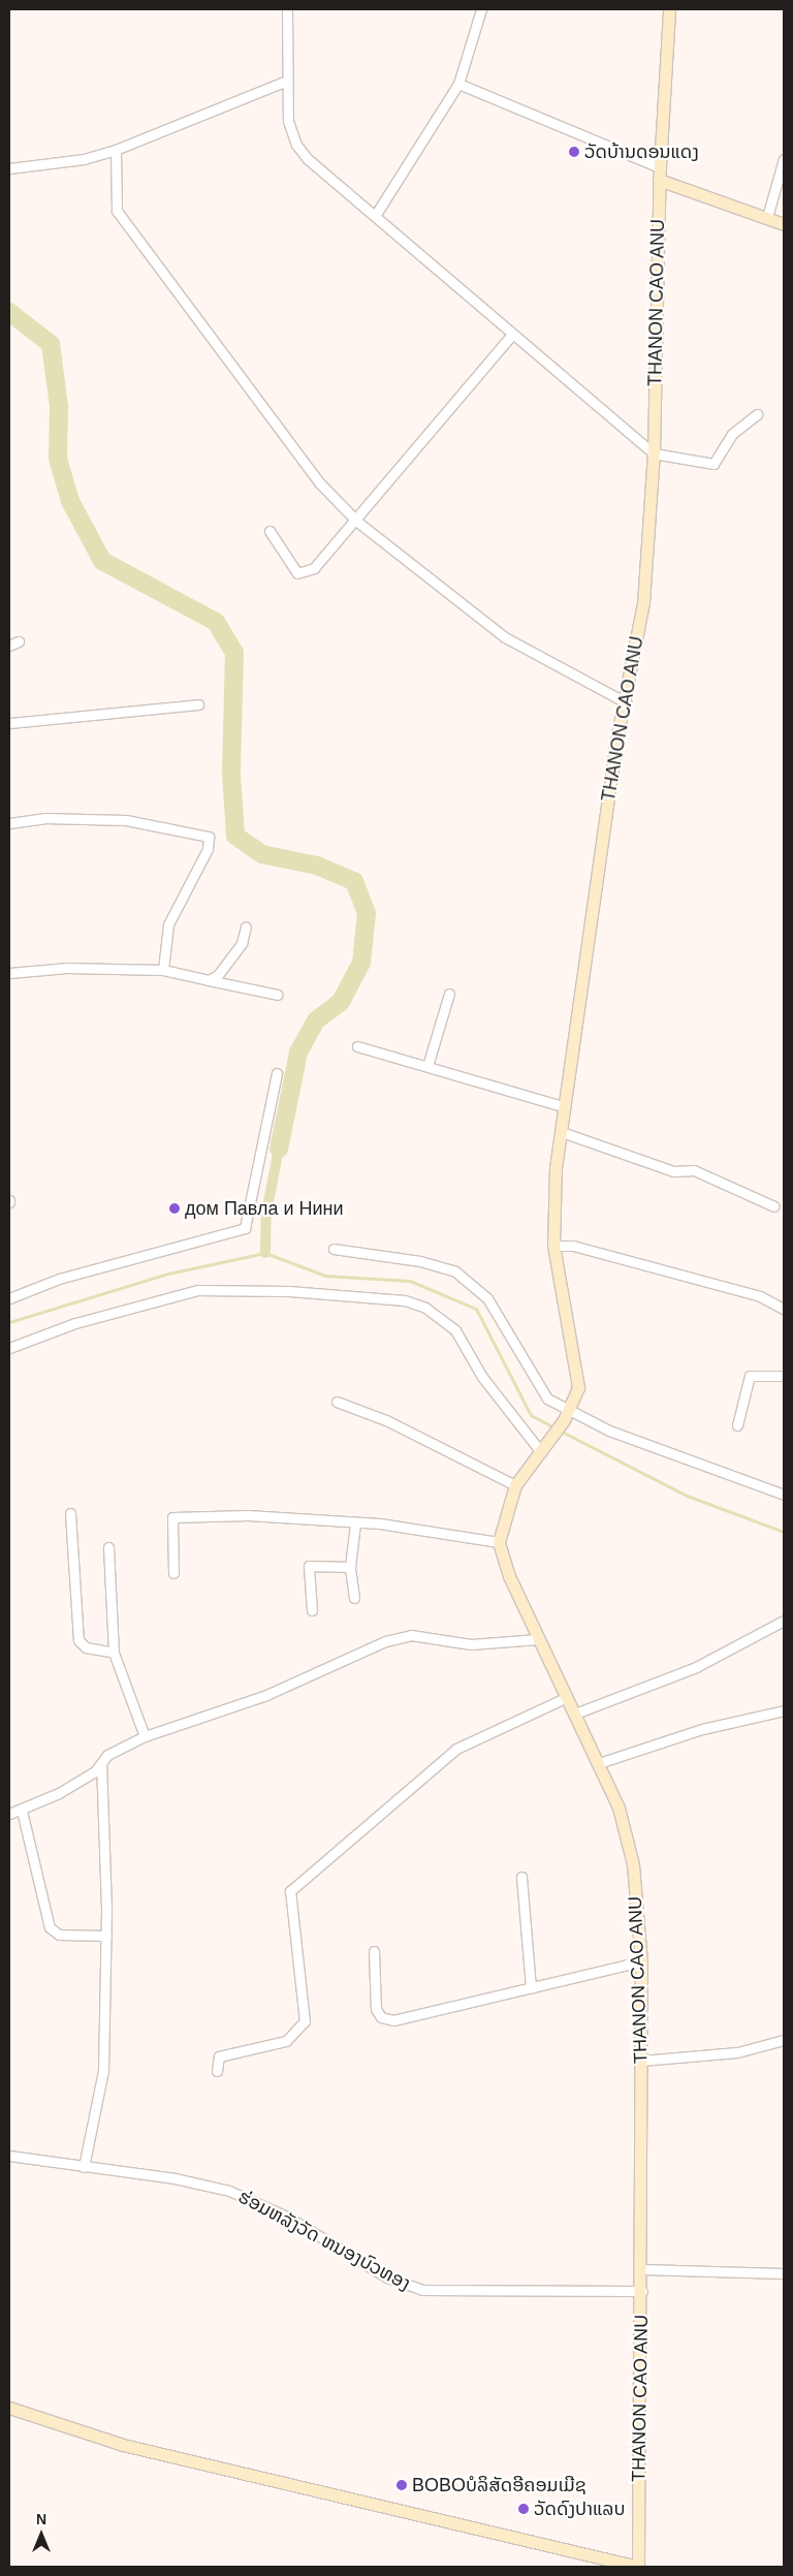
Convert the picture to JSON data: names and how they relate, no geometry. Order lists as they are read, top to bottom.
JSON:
{
  "streets": {
    "street": ["THANON CAO ANU", "ຮ່ອມຫລັງວັດ ຫນອງບົວທອງ"]
  },
  "crossings": [
    ["THANON CAO ANU", "ຮ່ອມຫລັງວັດ ຫນອງບົວທອງ"]
  ],
  "places": [
    "ວັດບ້ານດອນແດງ",
    "дом Павла и Нини",
    "BOBOບໍລິສັດອີຄອມເມີຊ",
    "ວັດດົງປາແລບ"
  ],
  "north": "top"
}
